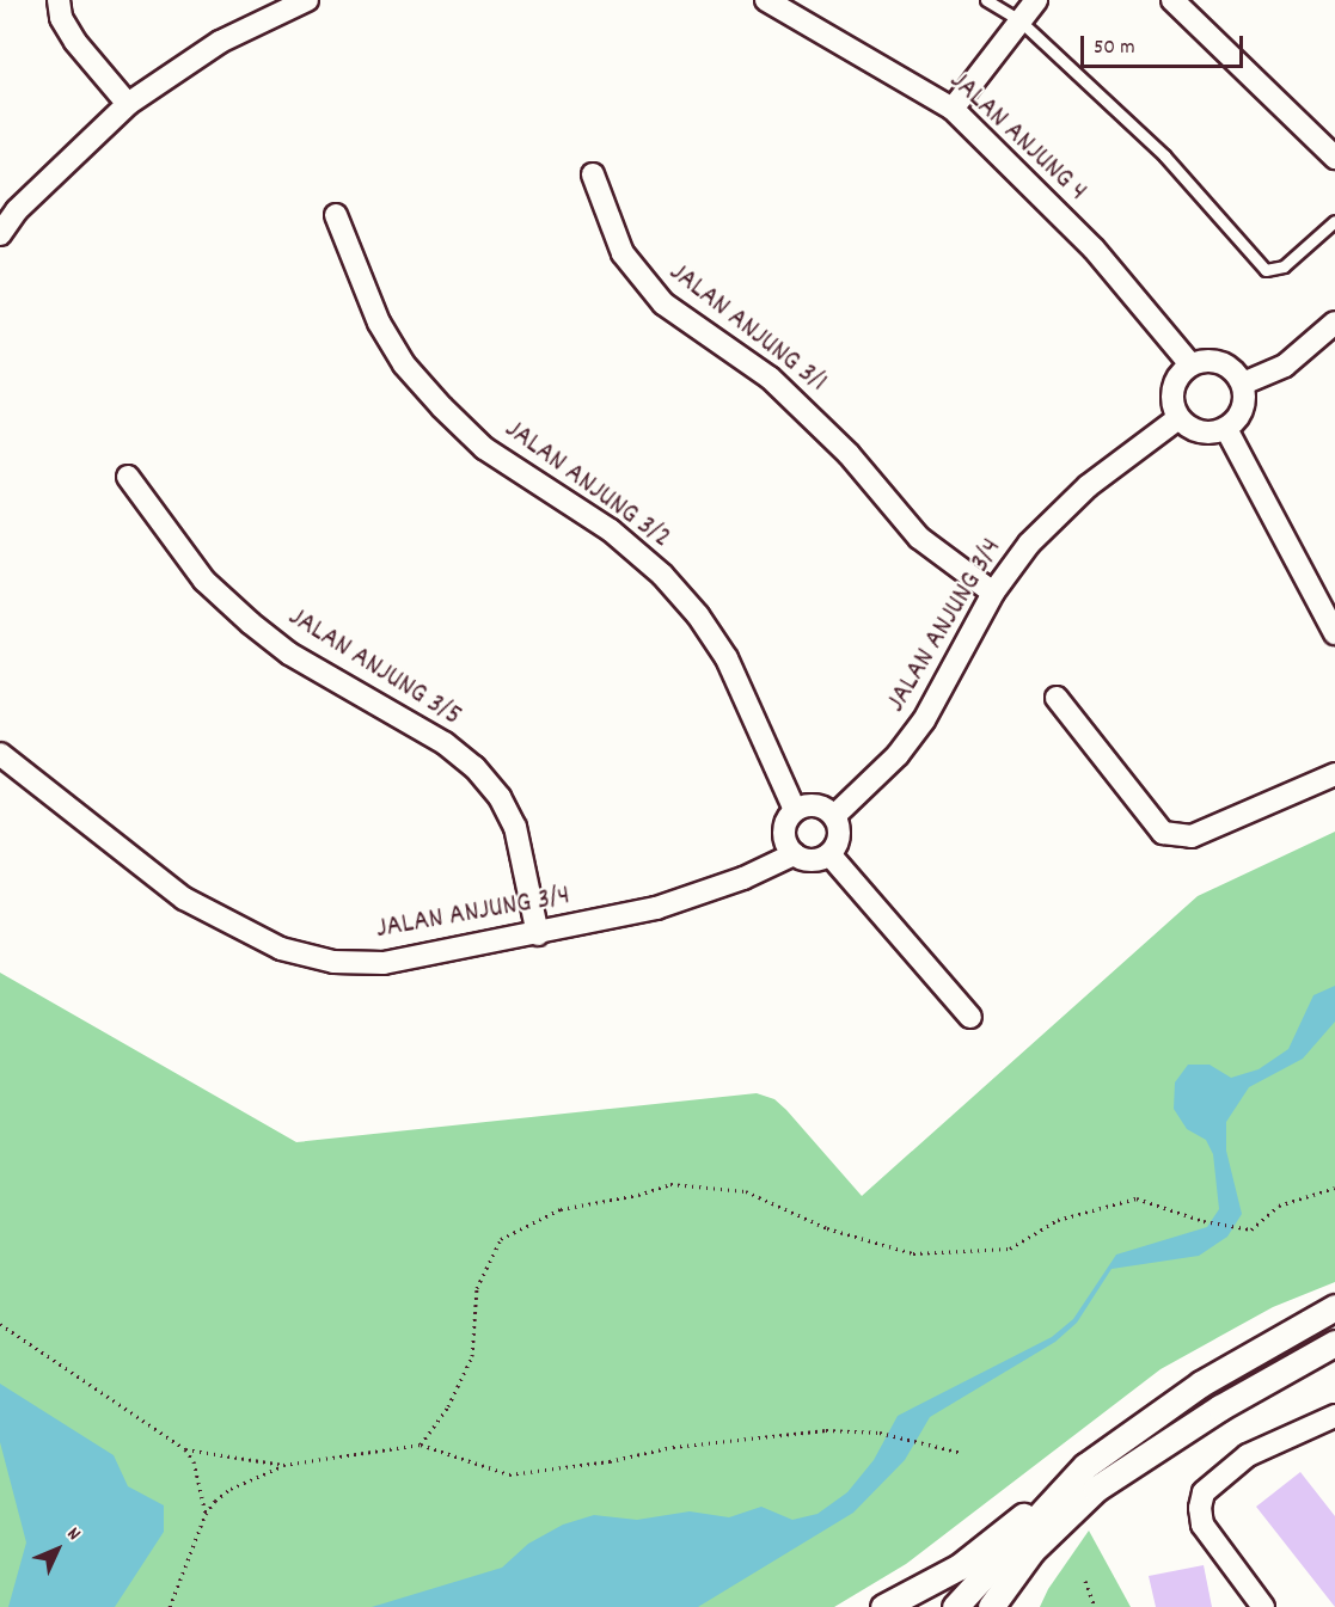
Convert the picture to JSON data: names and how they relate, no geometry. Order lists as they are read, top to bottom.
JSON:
{
  "streets": {
    "street": [
      "JALAN ANJUNG 4",
      "JALAN ANJUNG 3/1",
      "JALAN ANJUNG 3/2",
      "JALAN ANJUNG 3/4",
      "JALAN ANJUNG 3/5"
    ]
  },
  "crossings": [
    ["JALAN ANJUNG 4", "JALAN ANJUNG 3/4"],
    ["JALAN ANJUNG 3/1", "JALAN ANJUNG 3/4"],
    ["JALAN ANJUNG 3/2", "JALAN ANJUNG 3/4"],
    ["JALAN ANJUNG 3/4", "JALAN ANJUNG 3/5"]
  ],
  "scale_bar": "50 m",
  "north": "top right"
}
